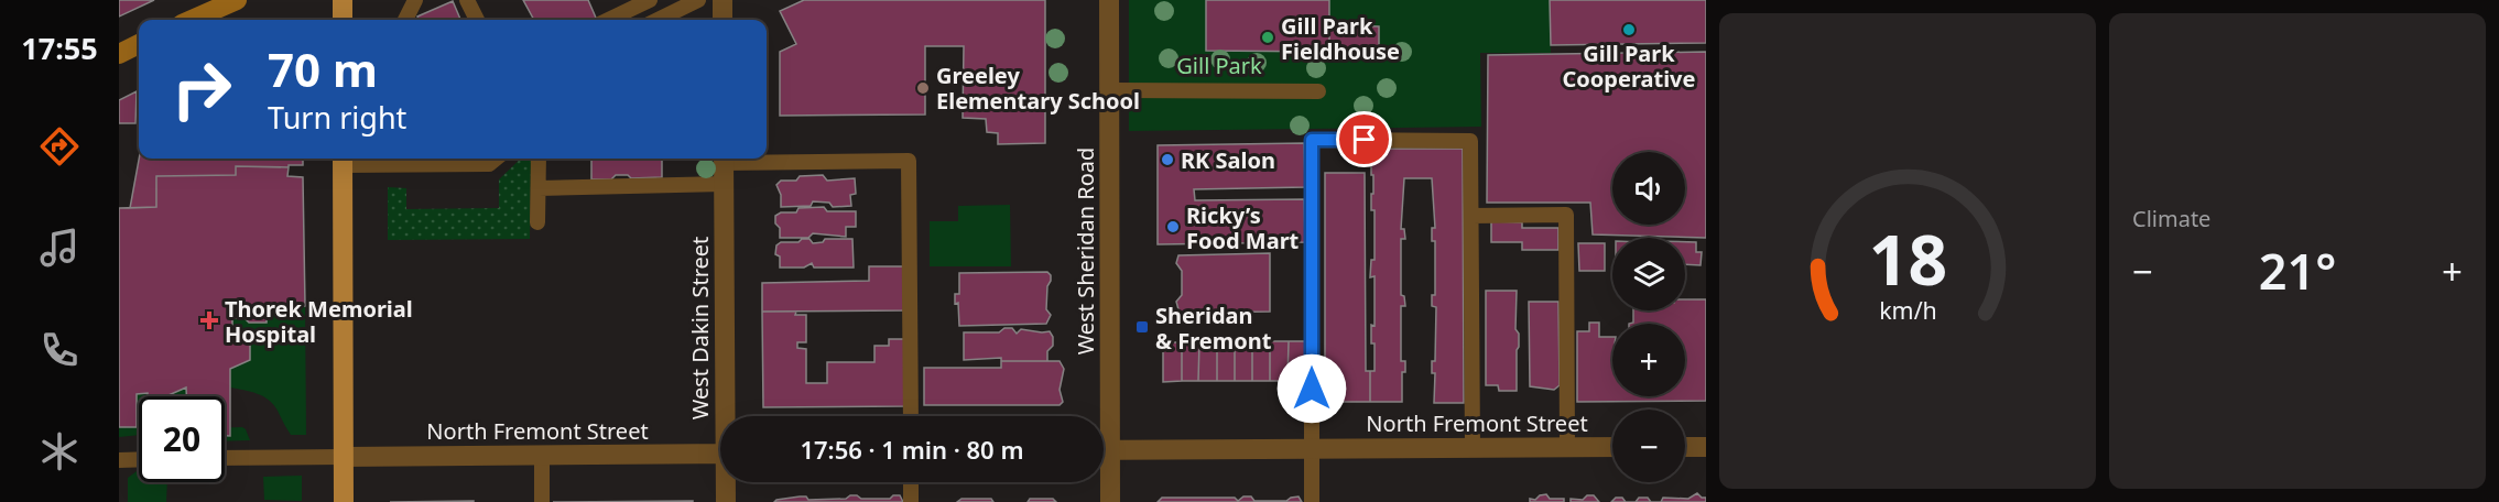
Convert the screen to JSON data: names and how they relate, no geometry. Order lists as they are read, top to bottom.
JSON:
{
  "streets": {
    "street": ["West Sheridan Road", "West Dakin Street", "North Fremont Street"]
  },
  "parks": ["Gill Park"],
  "places": {
    "other": [
      "Gill Park Cooperative",
      "Gill Park Fieldhouse",
      "Greeley Elementary School",
      "RK Salon",
      "Ricky’s Food Mart"
    ],
    "health": ["Thorek Memorial Hospital"],
    "transit": ["Sheridan & Fremont"]
  },
  "page": {
    "tabs": "17:55",
    "tile": "Climate",
    "turn": ["70 m", "Turn right"],
    "map_buttons": ["+", "−"],
    "heat": ["−", "21°", "+"],
    "limit": "20",
    "trip": "17:56 · 1 min · 80 m",
    "gauge": ["18", "km/h"]
  }
}
